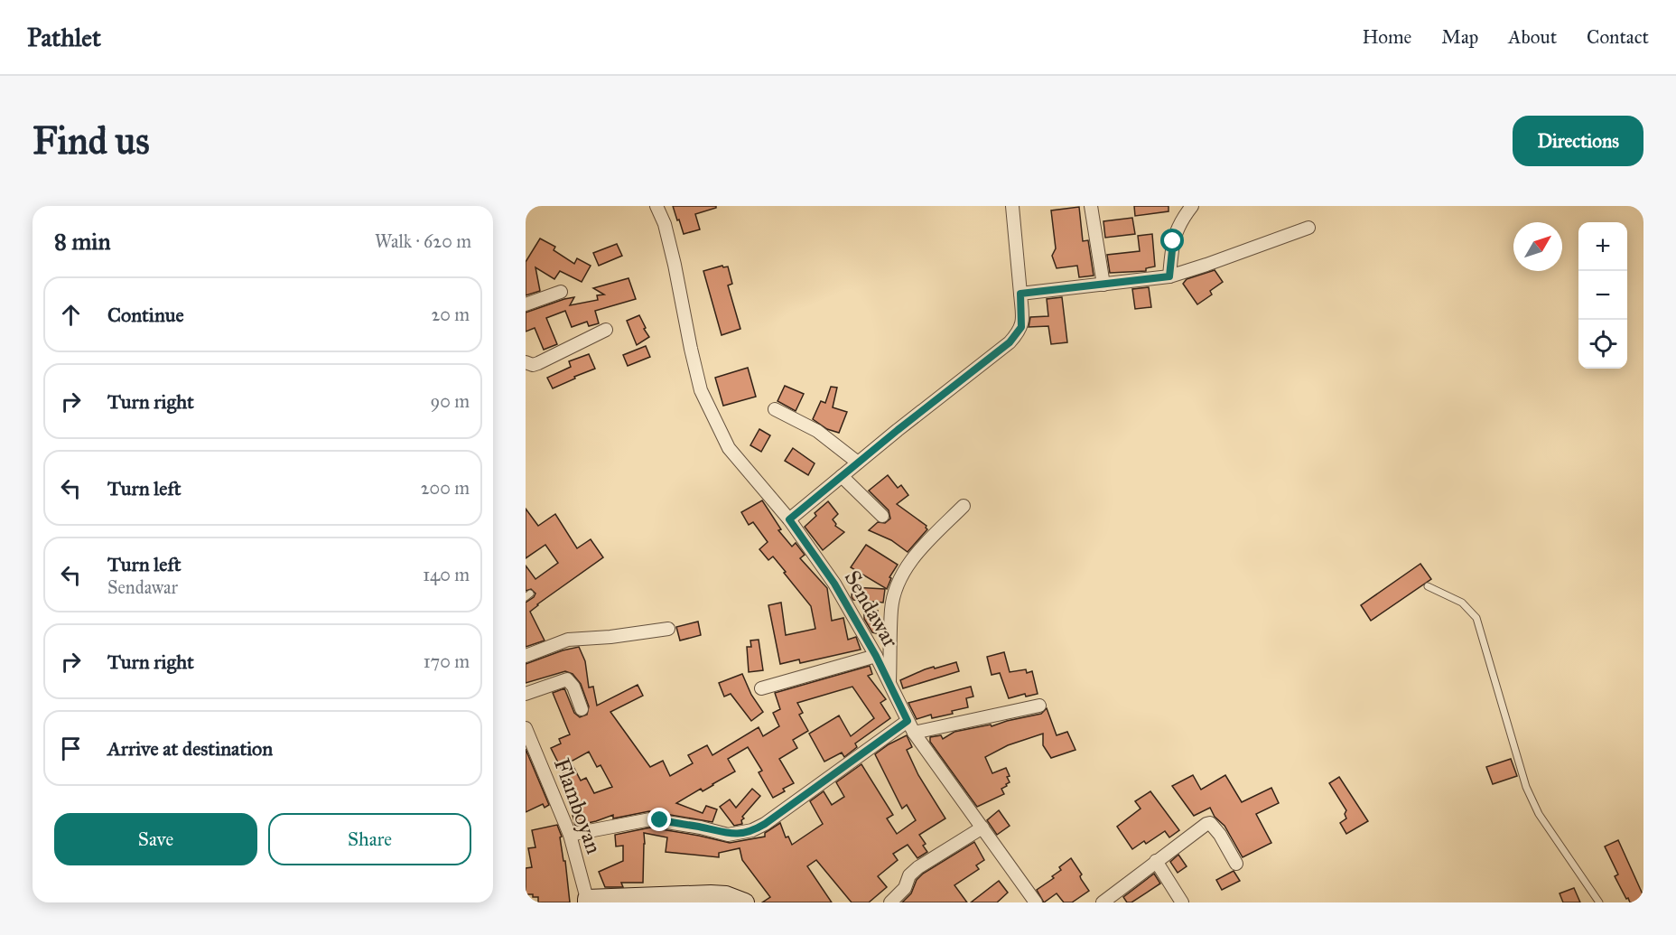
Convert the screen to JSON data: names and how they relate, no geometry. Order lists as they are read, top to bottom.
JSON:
{
  "streets": {
    "street": ["Sendawar", "Flamboyan"]
  },
  "north": "top right",
  "page": {
    "header": "Pathlet",
    "nav": [
      "Home",
      "Map",
      "About",
      "Contact"
    ],
    "buttons": [
      "Directions",
      ["Save", "Share"]
    ],
    "title": "Find us",
    "heading": ["8 min", "Walk · 620 m"],
    "map_buttons": ["+", "−"],
    "list": [
      ["Continue", "20 m"],
      ["Turn right", "90 m"],
      ["Turn left", "200 m"],
      ["Turn left", "Sendawar", "140 m"],
      ["Turn right", "170 m"],
      "Arrive at destination"
    ]
  }
}
